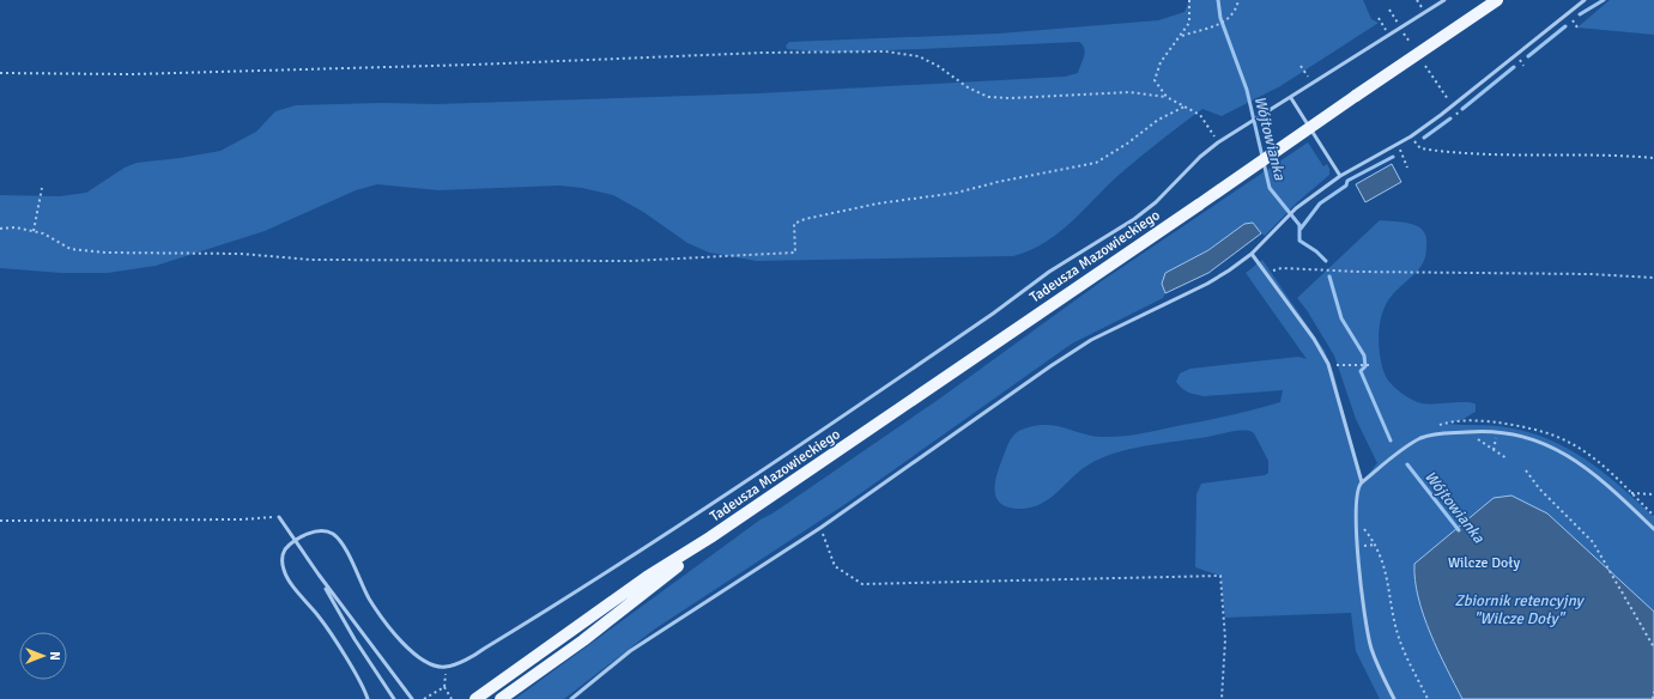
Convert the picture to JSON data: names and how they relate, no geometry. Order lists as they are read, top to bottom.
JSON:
{
  "streets": {
    "main road": ["Tadeusza Mazowieckiego"]
  },
  "water": ["Wójtowianka", "Zbiornik retencyjny \"Wilcze Doły\""],
  "parks": ["Wilcze Doły"],
  "north": "right"
}
